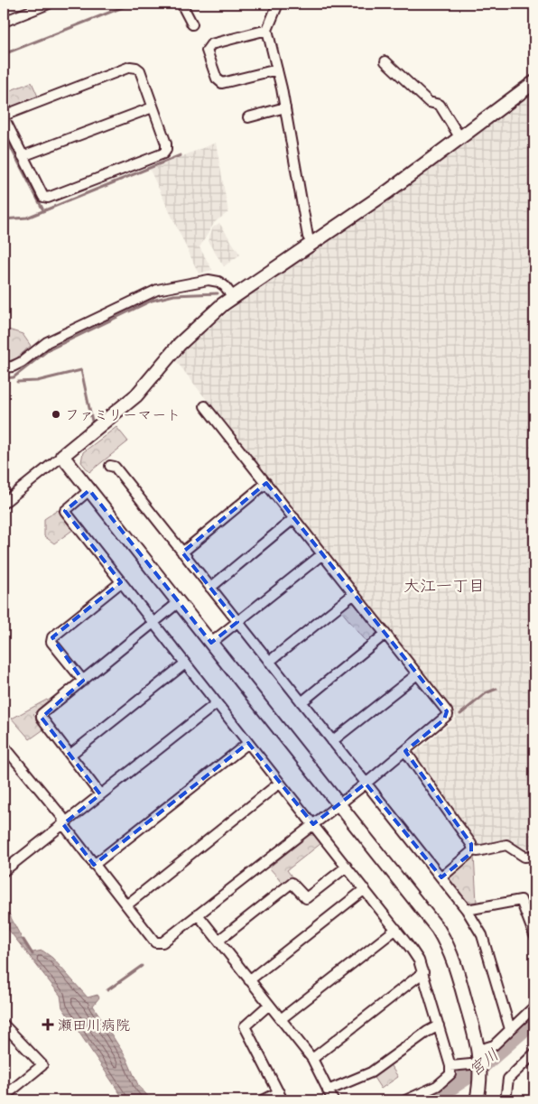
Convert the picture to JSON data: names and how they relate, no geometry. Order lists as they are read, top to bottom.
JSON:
{
  "districts": ["大江一丁目"],
  "water": ["宮川"],
  "places": {
    "other": ["ファミリーマート"],
    "health": ["瀬田川病院"]
  }
}
